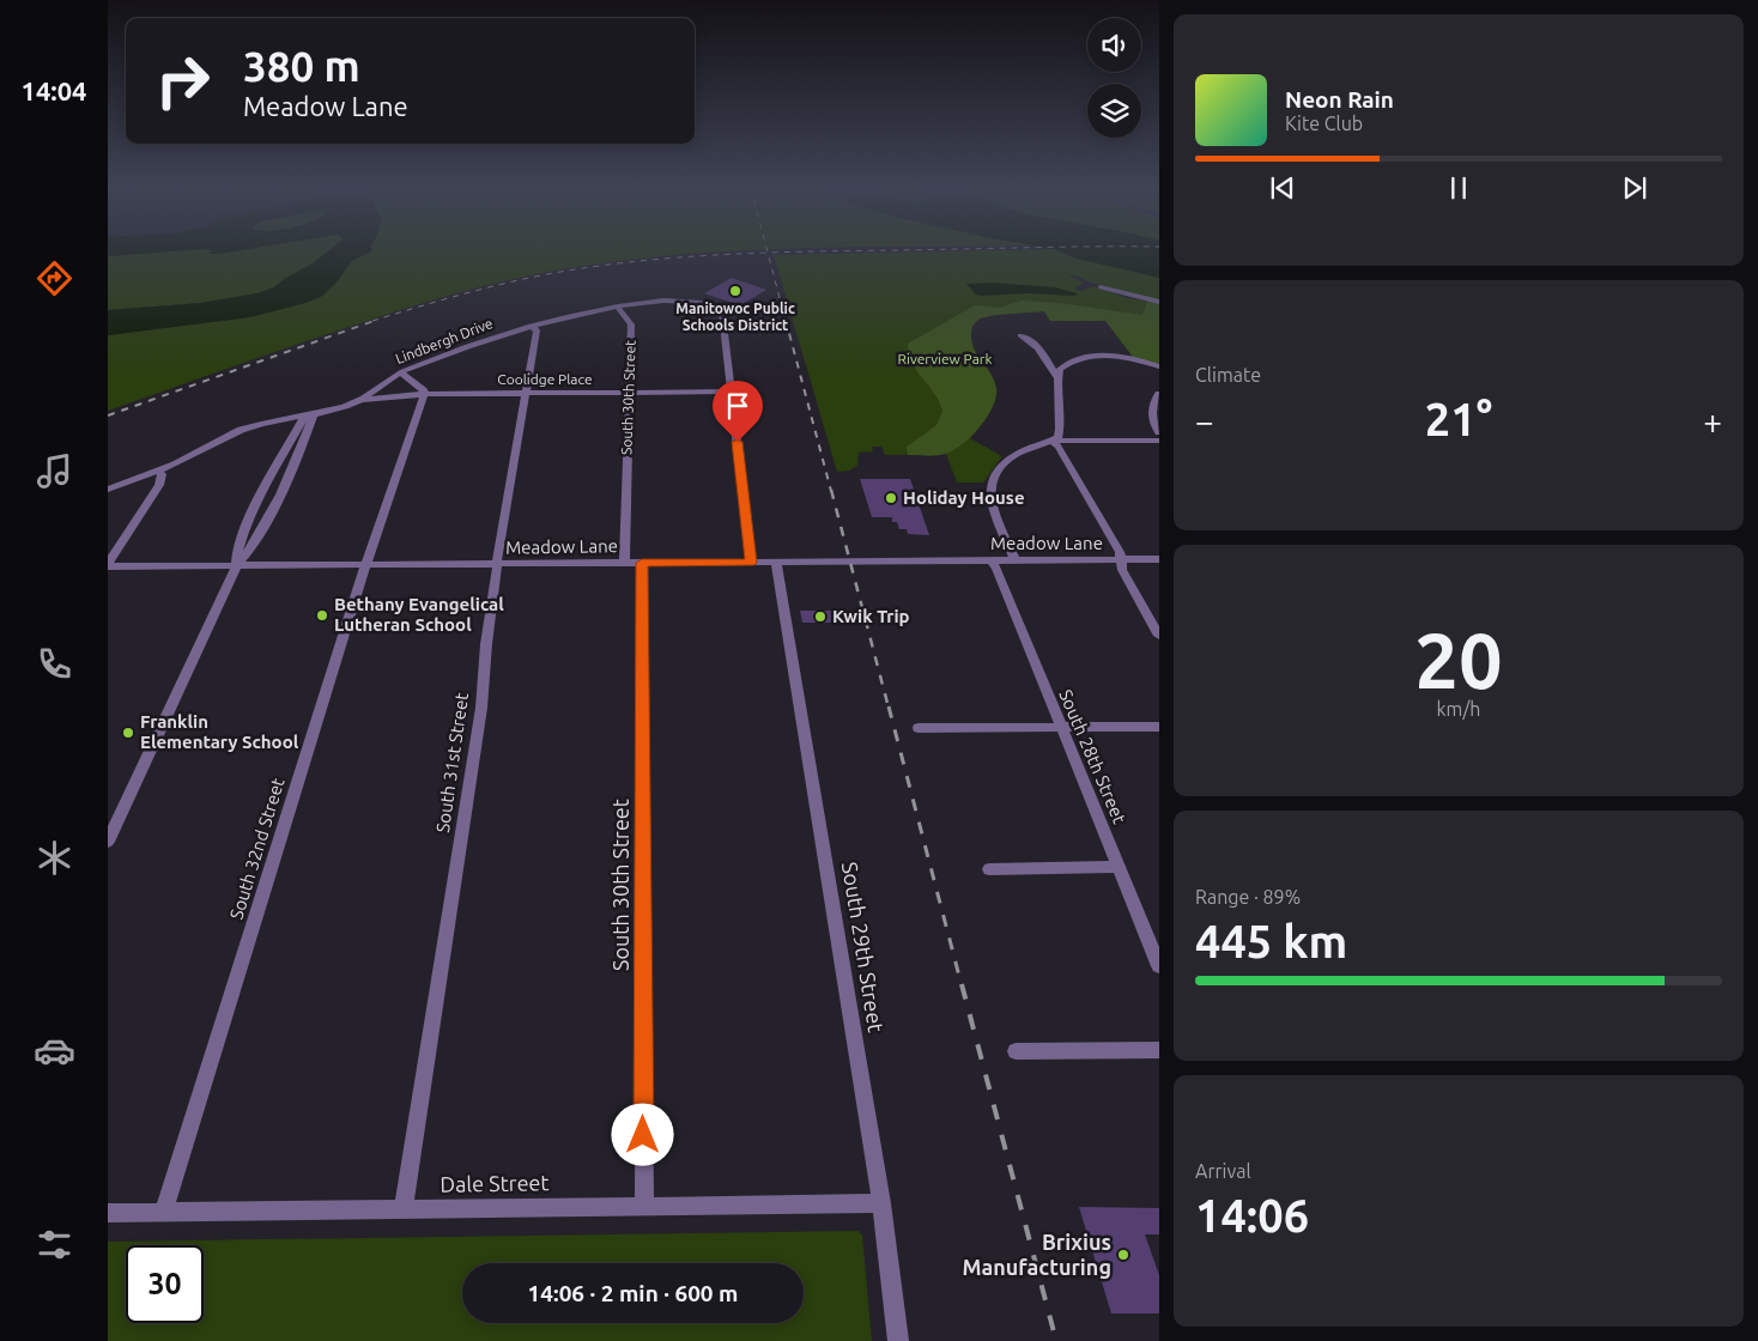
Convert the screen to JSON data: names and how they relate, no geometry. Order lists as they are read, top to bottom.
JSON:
{
  "streets": {
    "street": [
      "Lindbergh Drive",
      "Coolidge Place",
      "South 30th Street",
      "Meadow Lane",
      "South 28th Street",
      "South 31st Street",
      "South 32nd Street",
      "South 29th Street",
      "Dale Street"
    ]
  },
  "crossings": [
    ["Lindbergh Drive", "Coolidge Place"],
    ["Lindbergh Drive", "South 30th Street"],
    ["Lindbergh Drive", "South 31st Street"],
    ["Coolidge Place", "South 30th Street"],
    ["Coolidge Place", "South 31st Street"],
    ["Coolidge Place", "South 32nd Street"],
    ["South 30th Street", "Meadow Lane"],
    ["South 30th Street", "Dale Street"],
    ["Meadow Lane", "South 28th Street"],
    ["Meadow Lane", "South 31st Street"],
    ["Meadow Lane", "South 32nd Street"],
    ["Meadow Lane", "South 29th Street"],
    ["South 31st Street", "Dale Street"],
    ["South 32nd Street", "Dale Street"],
    ["South 29th Street", "Dale Street"]
  ],
  "parks": ["Riverview Park"],
  "places": [
    "Manitowoc Public Schools District",
    "Holiday House",
    "Bethany Evangelical Lutheran School",
    "Kwik Trip",
    "Franklin Elementary School",
    "Brixius Manufacturing"
  ],
  "page": {
    "tabs": "14:04",
    "turn": ["380 m", "Meadow Lane"],
    "song": ["Neon Rain", "Kite Club"],
    "tile": [
      "Climate",
      ["20", "km/h"],
      ["Range · 89%", "445 km"],
      ["Arrival", "14:06"]
    ],
    "heat": ["−", "21°", "+"],
    "limit": "30",
    "trip": "14:06 · 2 min · 600 m"
  }
}
